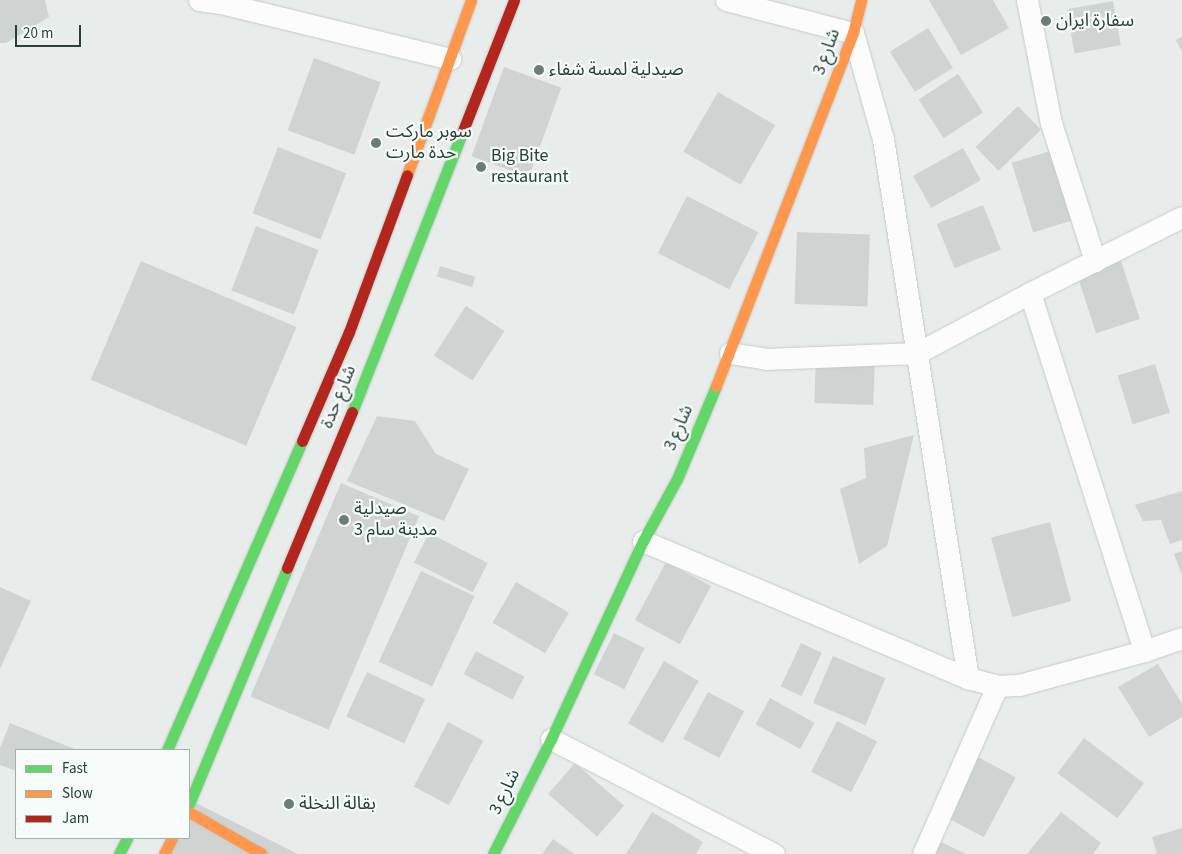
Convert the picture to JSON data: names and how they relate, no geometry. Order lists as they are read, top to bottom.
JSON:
{
  "streets": {
    "main road": ["شارع 3", "شارع حدة"]
  },
  "places": [
    "سفارة ايران",
    "صيدلية لمسة شفاء",
    "سوبر ماركت حدة مارت",
    "Big Bite restaurant",
    "صيدلية مدينة سام 3",
    "بقالة النخلة"
  ],
  "legend": ["Fast", "Slow", "Jam"],
  "scale_bar": "20 m"
}
